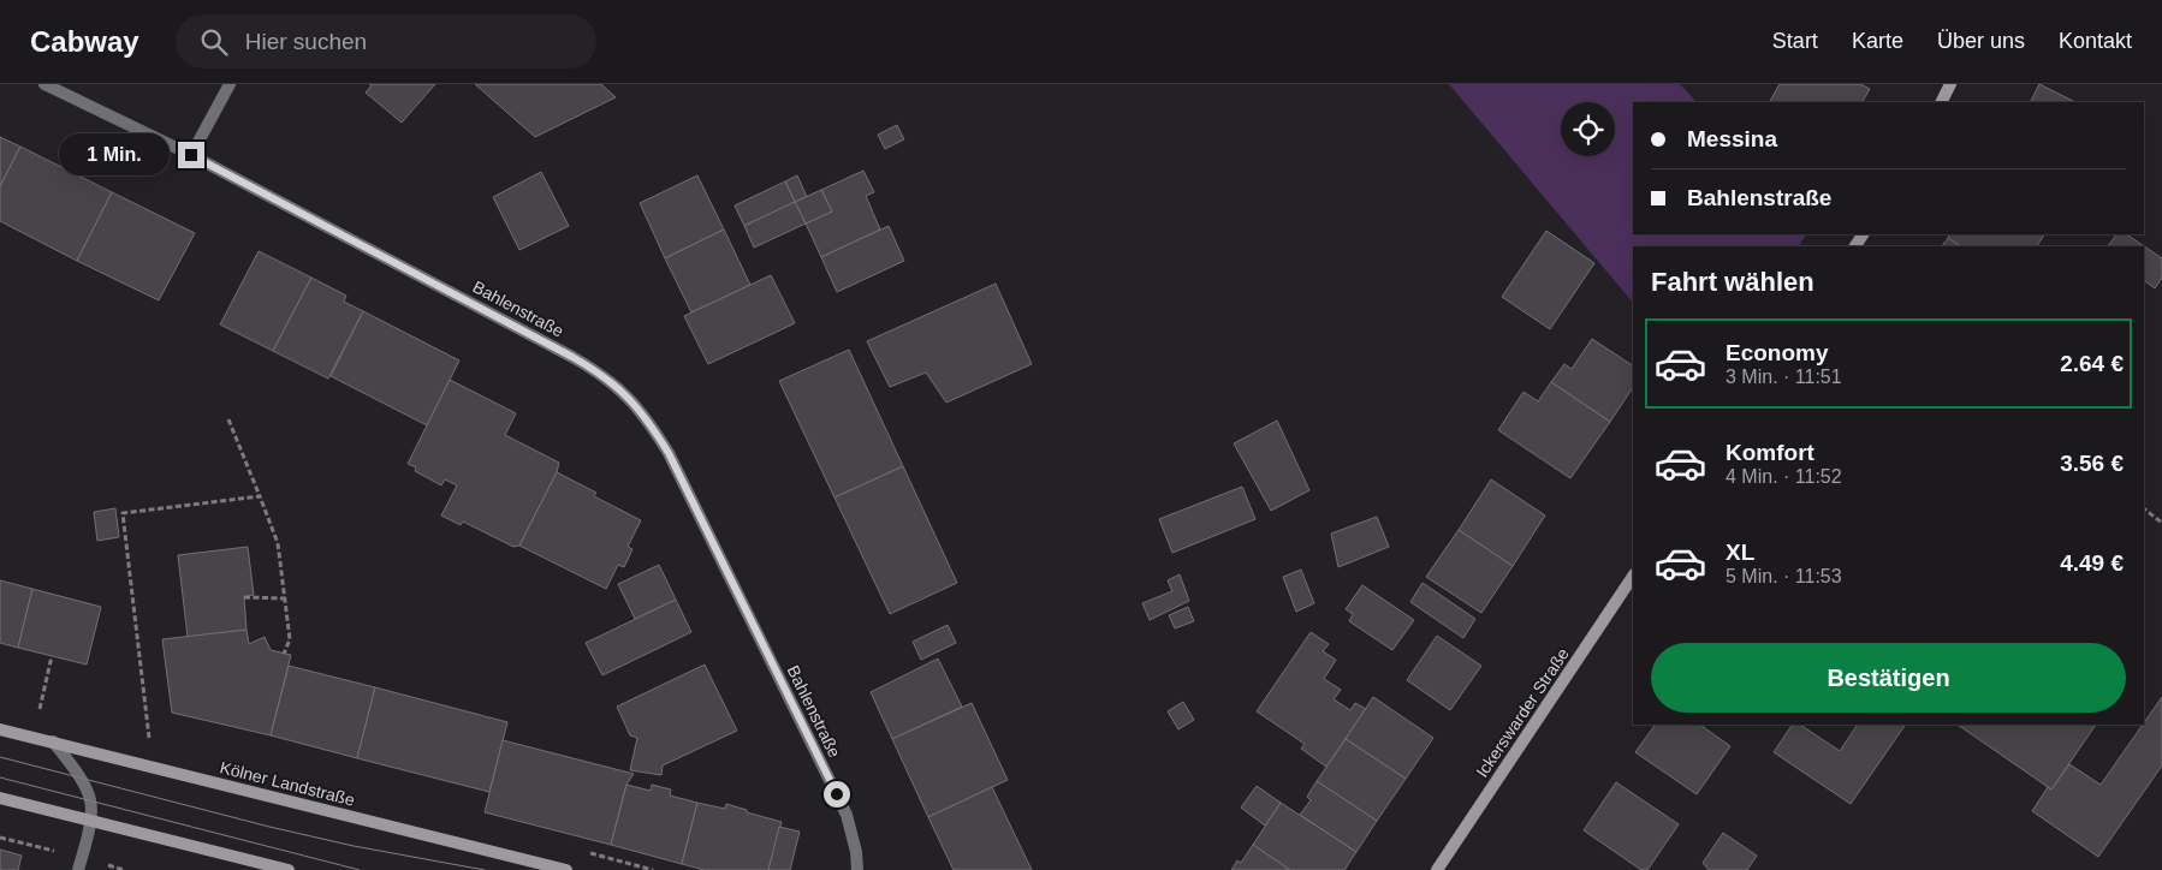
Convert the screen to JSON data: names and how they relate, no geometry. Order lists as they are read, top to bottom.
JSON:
{
  "streets": {
    "main road": ["Ickerswarder Straße", "Kölner Landstraße"],
    "street": ["Bahlenstraße"]
  },
  "page": {
    "header": "Cabway",
    "search": "Hier suchen",
    "nav": [
      "Start",
      "Karte",
      "Über uns",
      "Kontakt"
    ],
    "banner": ["Messina", "Bahlenstraße"],
    "bubble": "1 Min.",
    "heading": "Fahrt wählen",
    "list": [
      {
        "name": "Economy",
        "note": "3 Min. · 11:51",
        "value": "2.64 €"
      },
      {
        "name": "Komfort",
        "note": "4 Min. · 11:52",
        "value": "3.56 €"
      },
      {
        "name": "XL",
        "note": "5 Min. · 11:53",
        "value": "4.49 €"
      }
    ],
    "buttons": "Bestätigen"
  }
}
